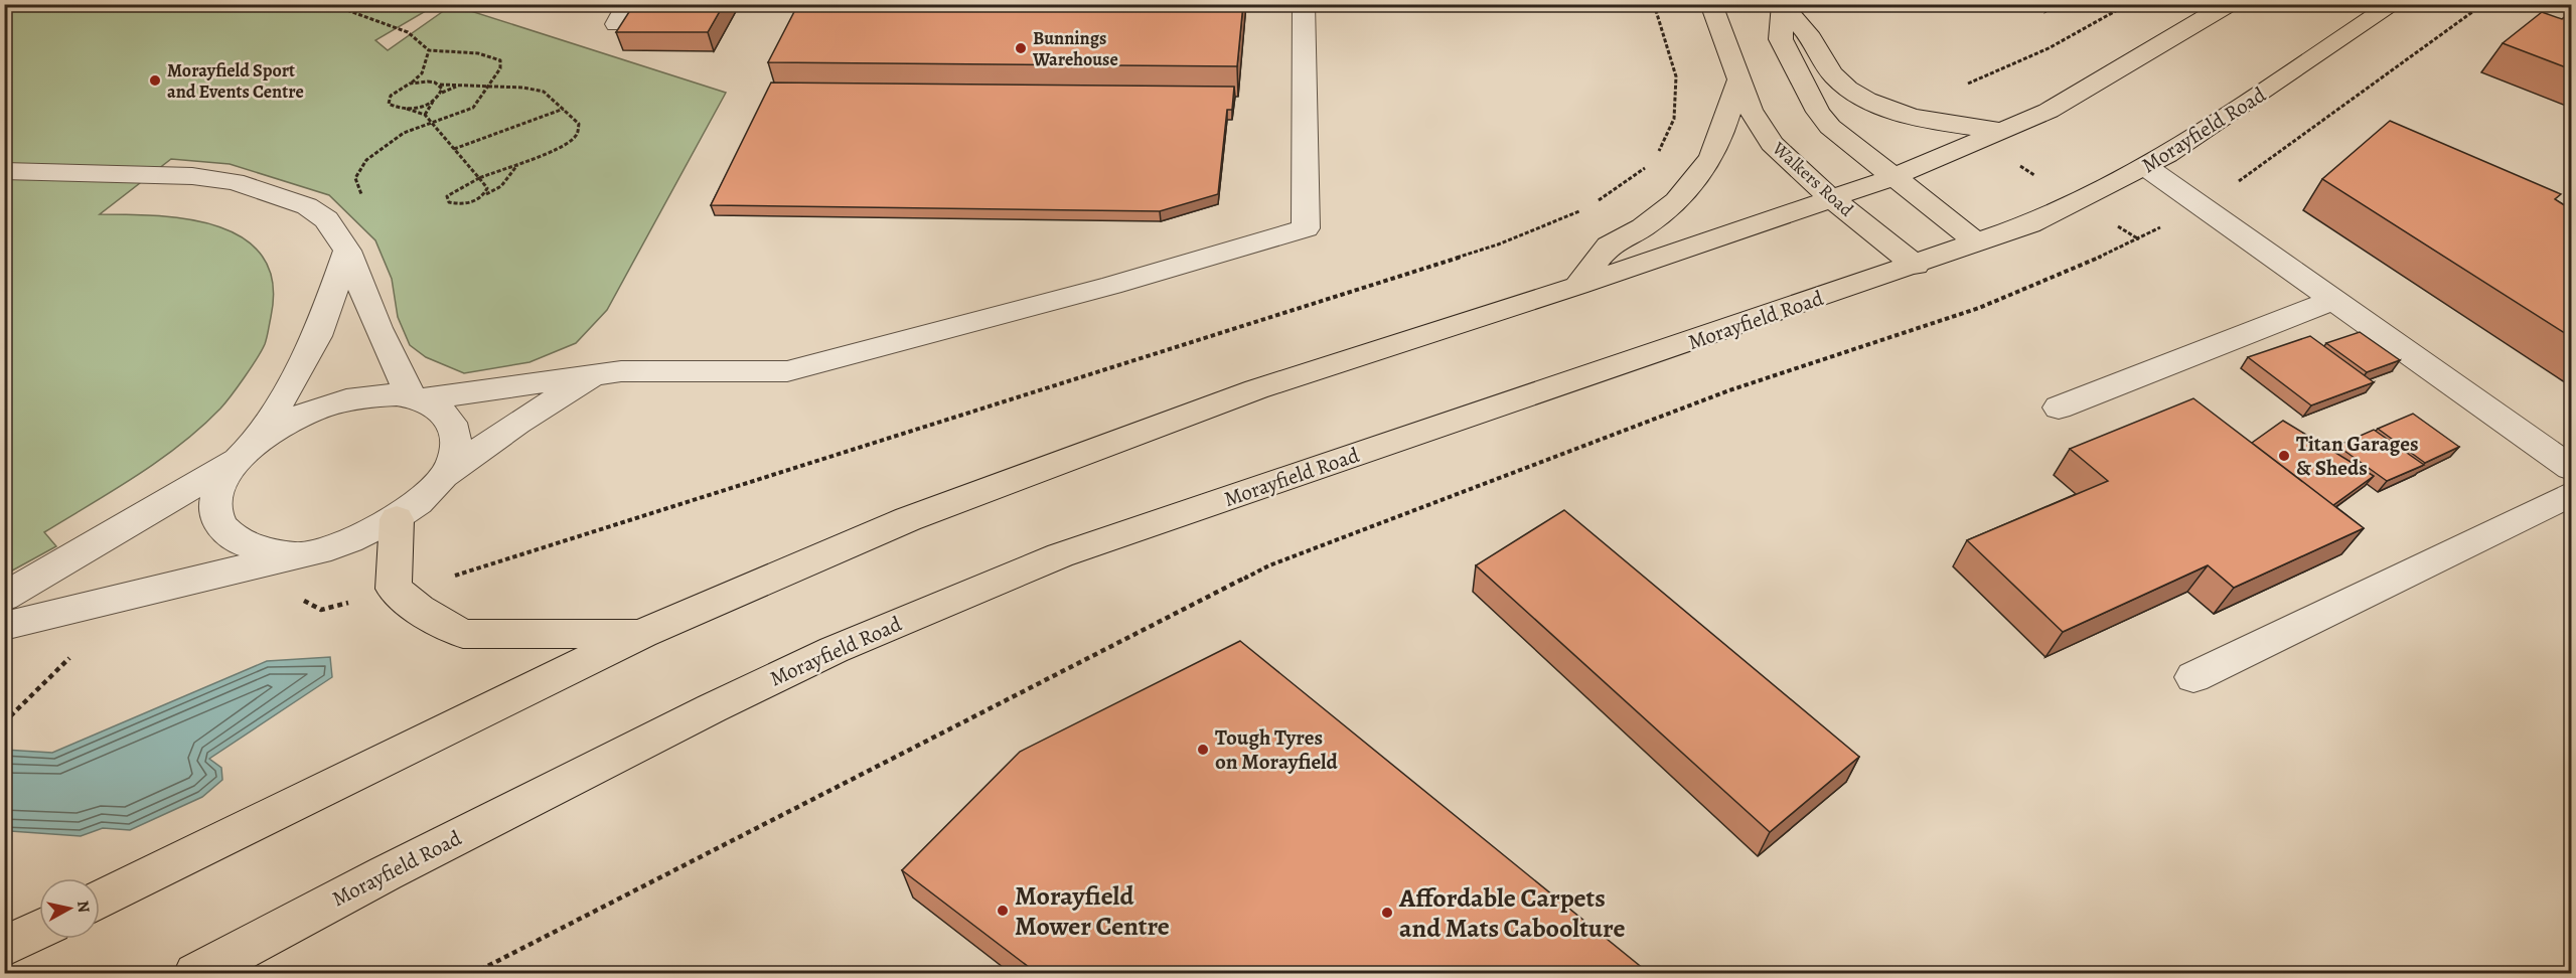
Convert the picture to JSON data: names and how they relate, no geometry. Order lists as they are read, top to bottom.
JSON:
{
  "streets": {
    "main road": ["Morayfield Road", "Walkers Road"]
  },
  "crossings": [
    ["Morayfield Road", "Walkers Road"]
  ],
  "places": [
    "Bunnings Warehouse",
    "Morayfield Sport and Events Centre",
    "Titan Garages & Sheds",
    "Tough Tyres on Morayfield",
    "Morayfield Mower Centre",
    "Affordable Carpets and Mats Caboolture"
  ],
  "north": "right"
}
